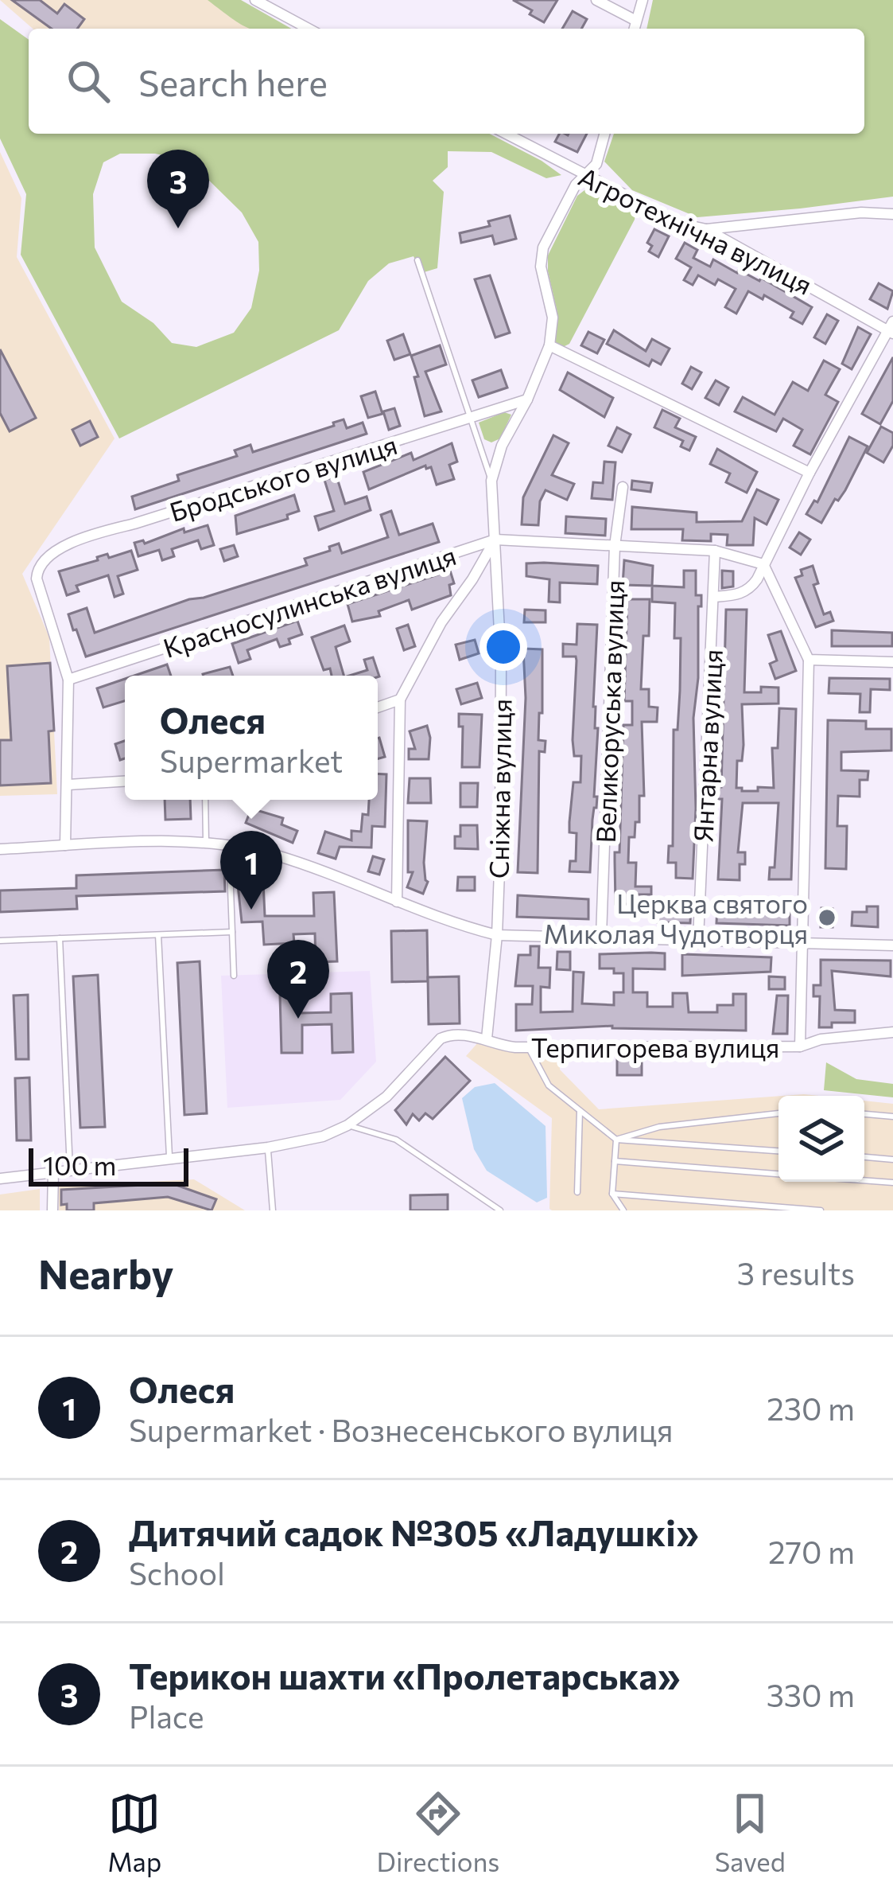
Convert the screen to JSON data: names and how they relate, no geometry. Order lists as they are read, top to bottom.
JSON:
{
  "streets": {
    "street": [
      "Агротехнічна вулиця",
      "Бродського вулиця",
      "Красносулинська вулиця",
      "Великоруська вулиця",
      "Янтарна вулиця",
      "Сніжна вулиця",
      "Терпигорева вулиця"
    ]
  },
  "crossings": [
    ["Бродського вулиця", "Красносулинська вулиця"],
    ["Бродського вулиця", "Сніжна вулиця"],
    ["Красносулинська вулиця", "Сніжна вулиця"],
    ["Сніжна вулиця", "Терпигорева вулиця"]
  ],
  "places": ["Церква святого Миколая Чудотворця"],
  "scale_bar": "100 m",
  "page": {
    "search": "Search here",
    "pins": ["3", "1", "2"],
    "popup": ["Олеся", "Supermarket"],
    "scale": "100 m",
    "heading": ["Nearby", "3 results"],
    "list": [
      {
        "mark": "1",
        "name": "Олеся",
        "note": "Supermarket · Вознесенського вулиця",
        "value": "230 m"
      },
      {
        "mark": "2",
        "name": "Дитячий садок №305 «Ладушкі»",
        "note": "School",
        "value": "270 m"
      },
      {
        "mark": "3",
        "name": "Терикон шахти «Пролетарська»",
        "note": "Place",
        "value": "330 m"
      }
    ],
    "nav": ["Map", "Directions", "Saved"]
  }
}
